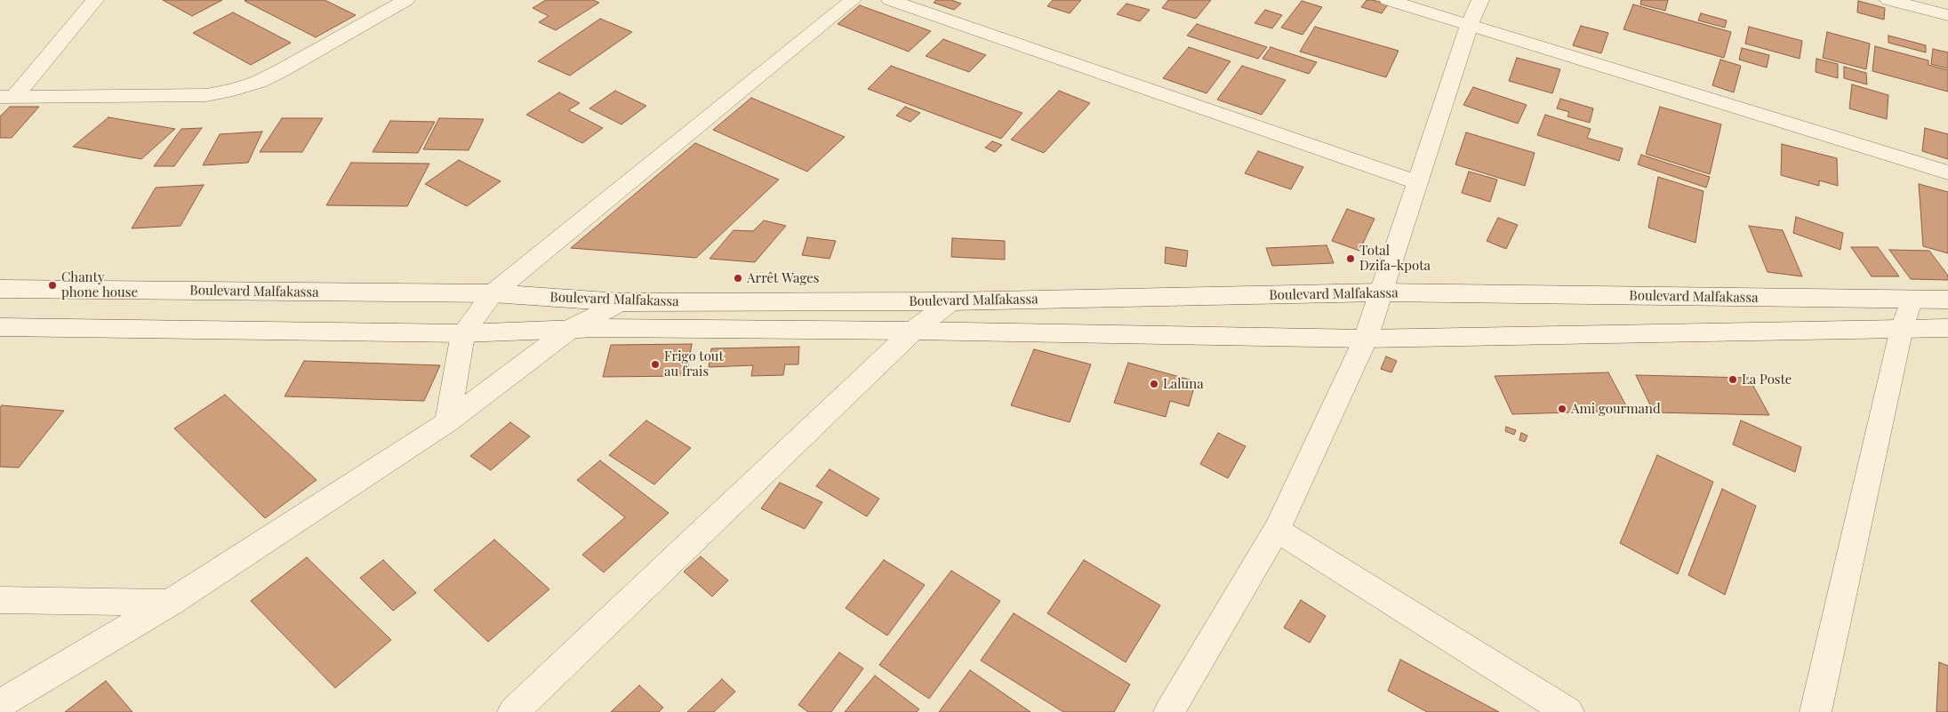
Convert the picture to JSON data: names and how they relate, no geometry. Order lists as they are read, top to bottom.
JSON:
{
  "streets": {
    "street": ["Boulevard Malfakassa"]
  },
  "places": [
    "Total Dzifa-kpota",
    "Arrêt Wages",
    "Chanty phone house",
    "Frigo tout au frais",
    "La Poste",
    "Laluna",
    "Ami gourmand"
  ]
}
